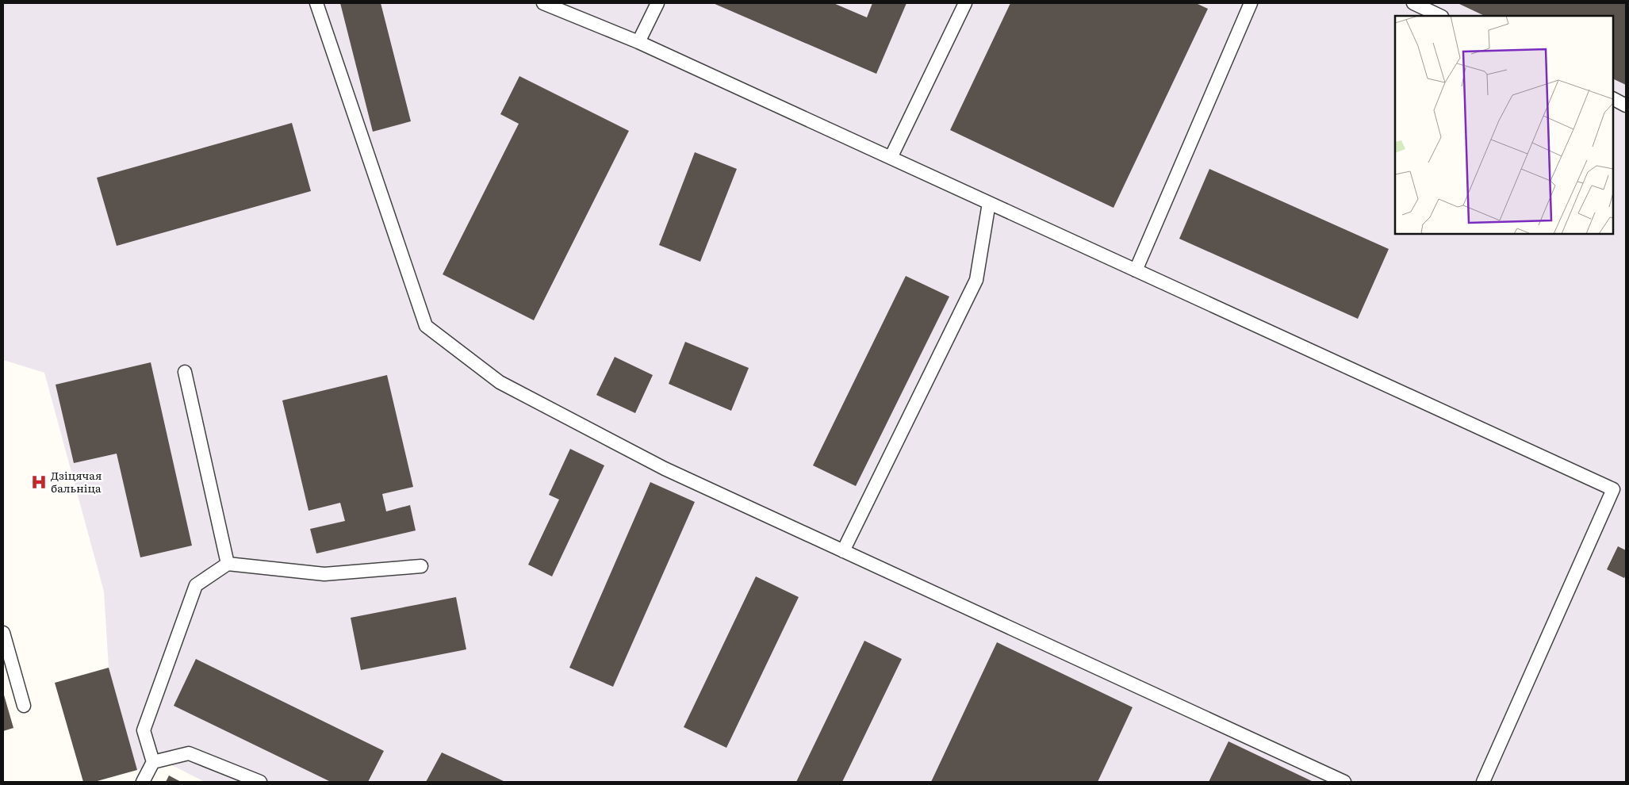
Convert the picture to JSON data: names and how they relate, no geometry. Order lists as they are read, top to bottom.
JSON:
{
  "places": {
    "hospital": ["Дзіцячая бальніца"]
  }
}
